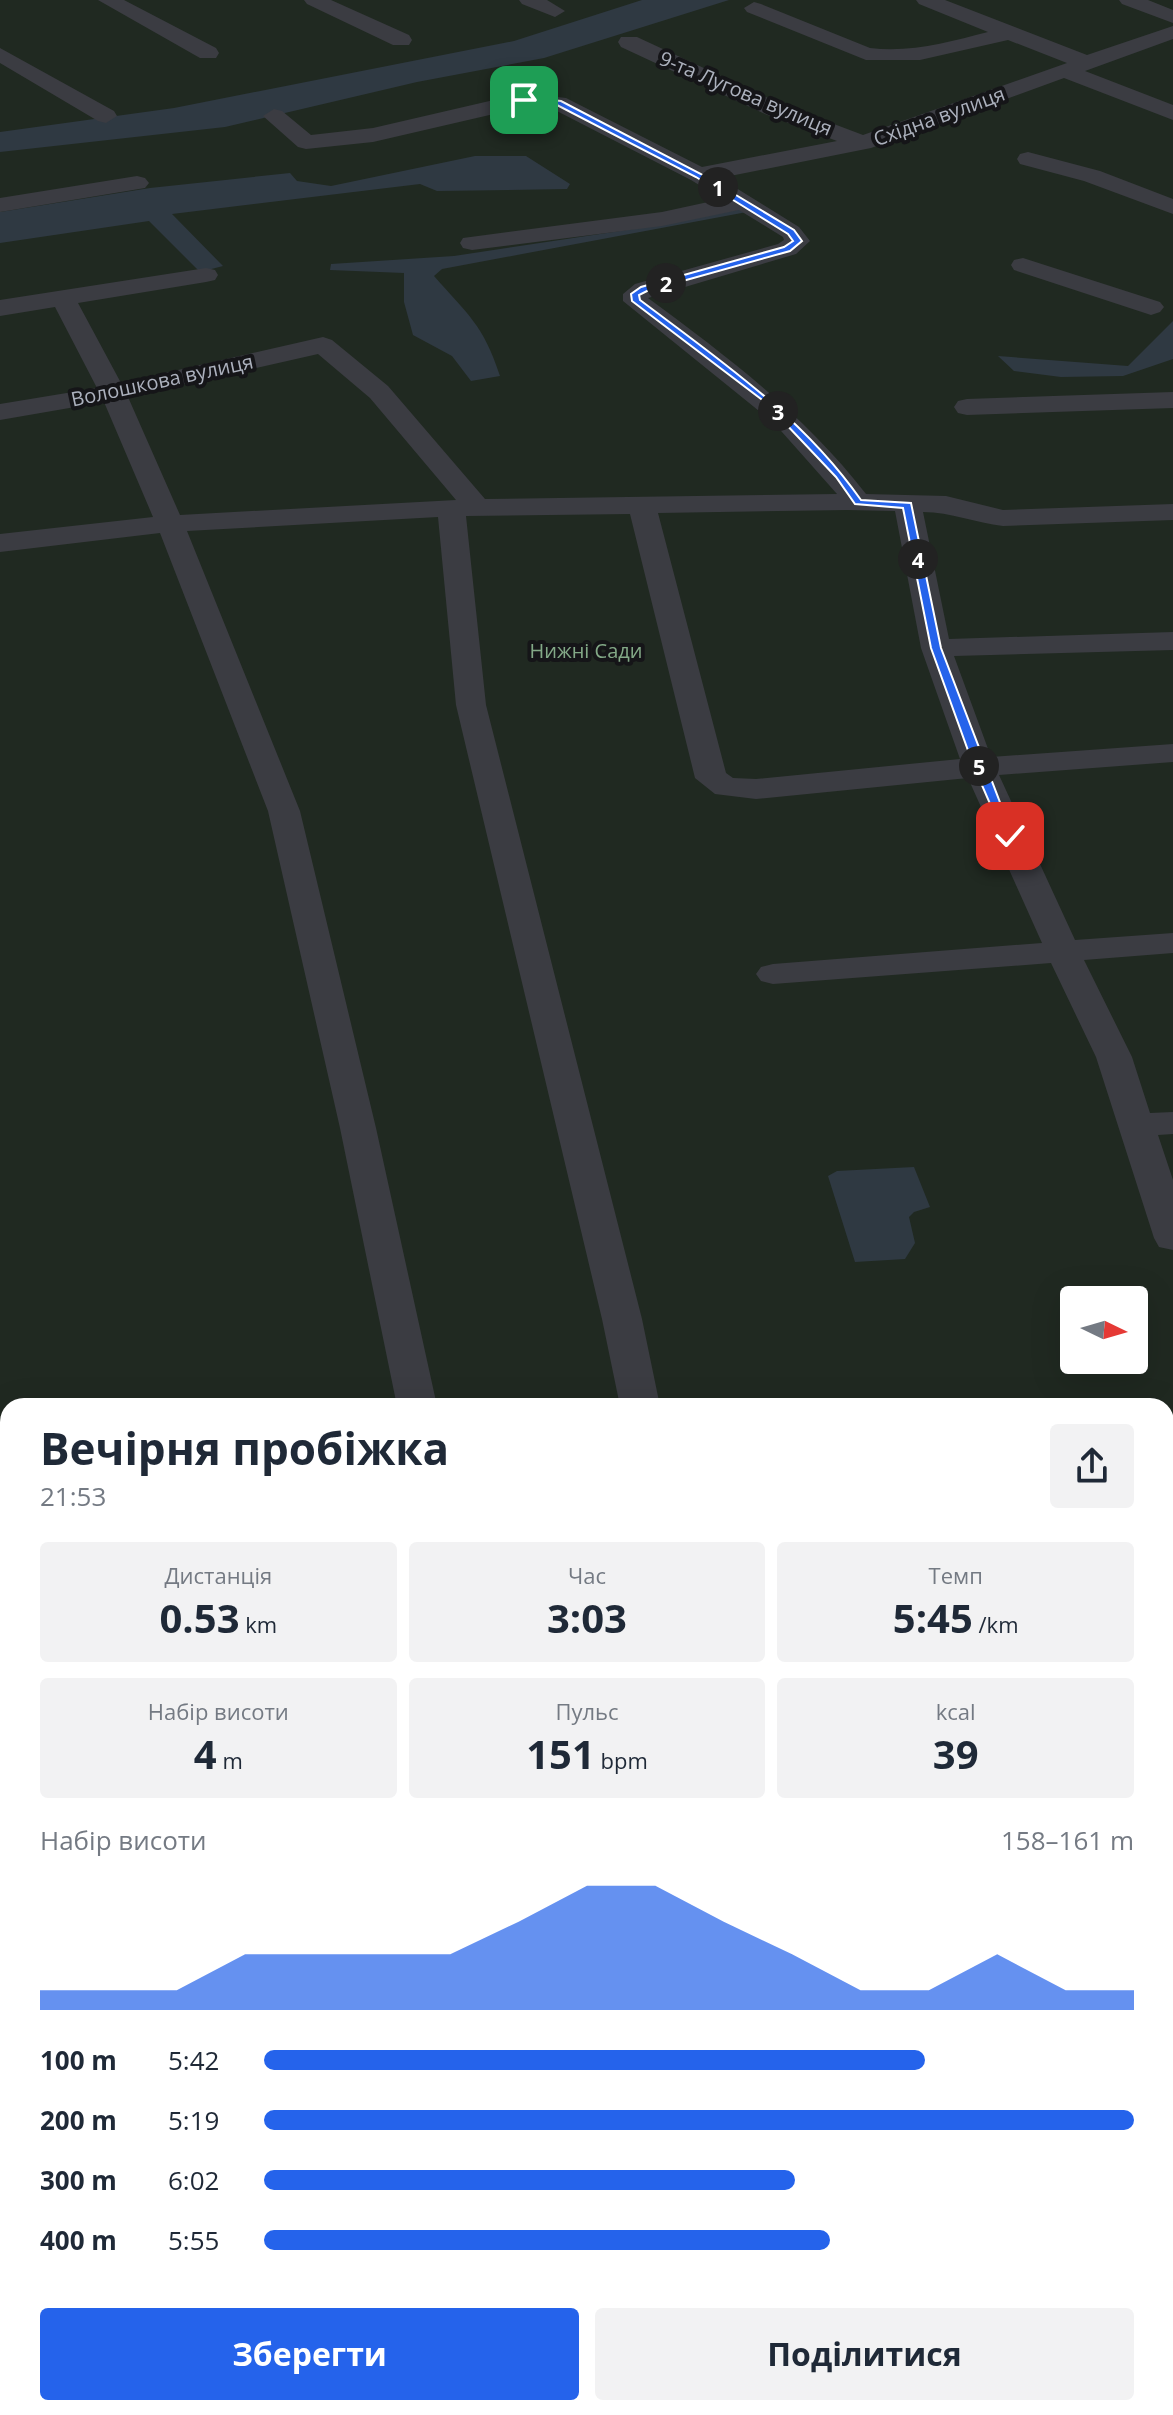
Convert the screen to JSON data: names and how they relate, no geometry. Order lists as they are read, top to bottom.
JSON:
{
  "streets": {
    "street": ["9-та Лугова вулиця", "Східна вулиця", "Волошкова вулиця"]
  },
  "crossings": [
    ["9-та Лугова вулиця", "Східна вулиця"]
  ],
  "parks": ["Нижні Сади"],
  "north": "right",
  "page": {
    "pins": [
      "1",
      "2",
      "3",
      "4",
      "5"
    ],
    "heading": ["Вечірня пробіжка", "21:53"],
    "stats": [
      ["Дистанція", "0.53 km"],
      ["Час", "3:03"],
      ["Темп", "5:45 /km"],
      ["Набір висоти", "4 m"],
      ["Пульс", "151 bpm"],
      ["kcal", "39"]
    ],
    "chart": ["Набір висоти", "158–161 m"],
    "list": [
      {
        "name": "100 m",
        "note": "5:42"
      },
      {
        "name": "200 m",
        "note": "5:19"
      },
      {
        "name": "300 m",
        "note": "6:02"
      },
      {
        "name": "400 m",
        "note": "5:55"
      }
    ],
    "buttons": ["Зберегти", "Поділитися"]
  }
}
